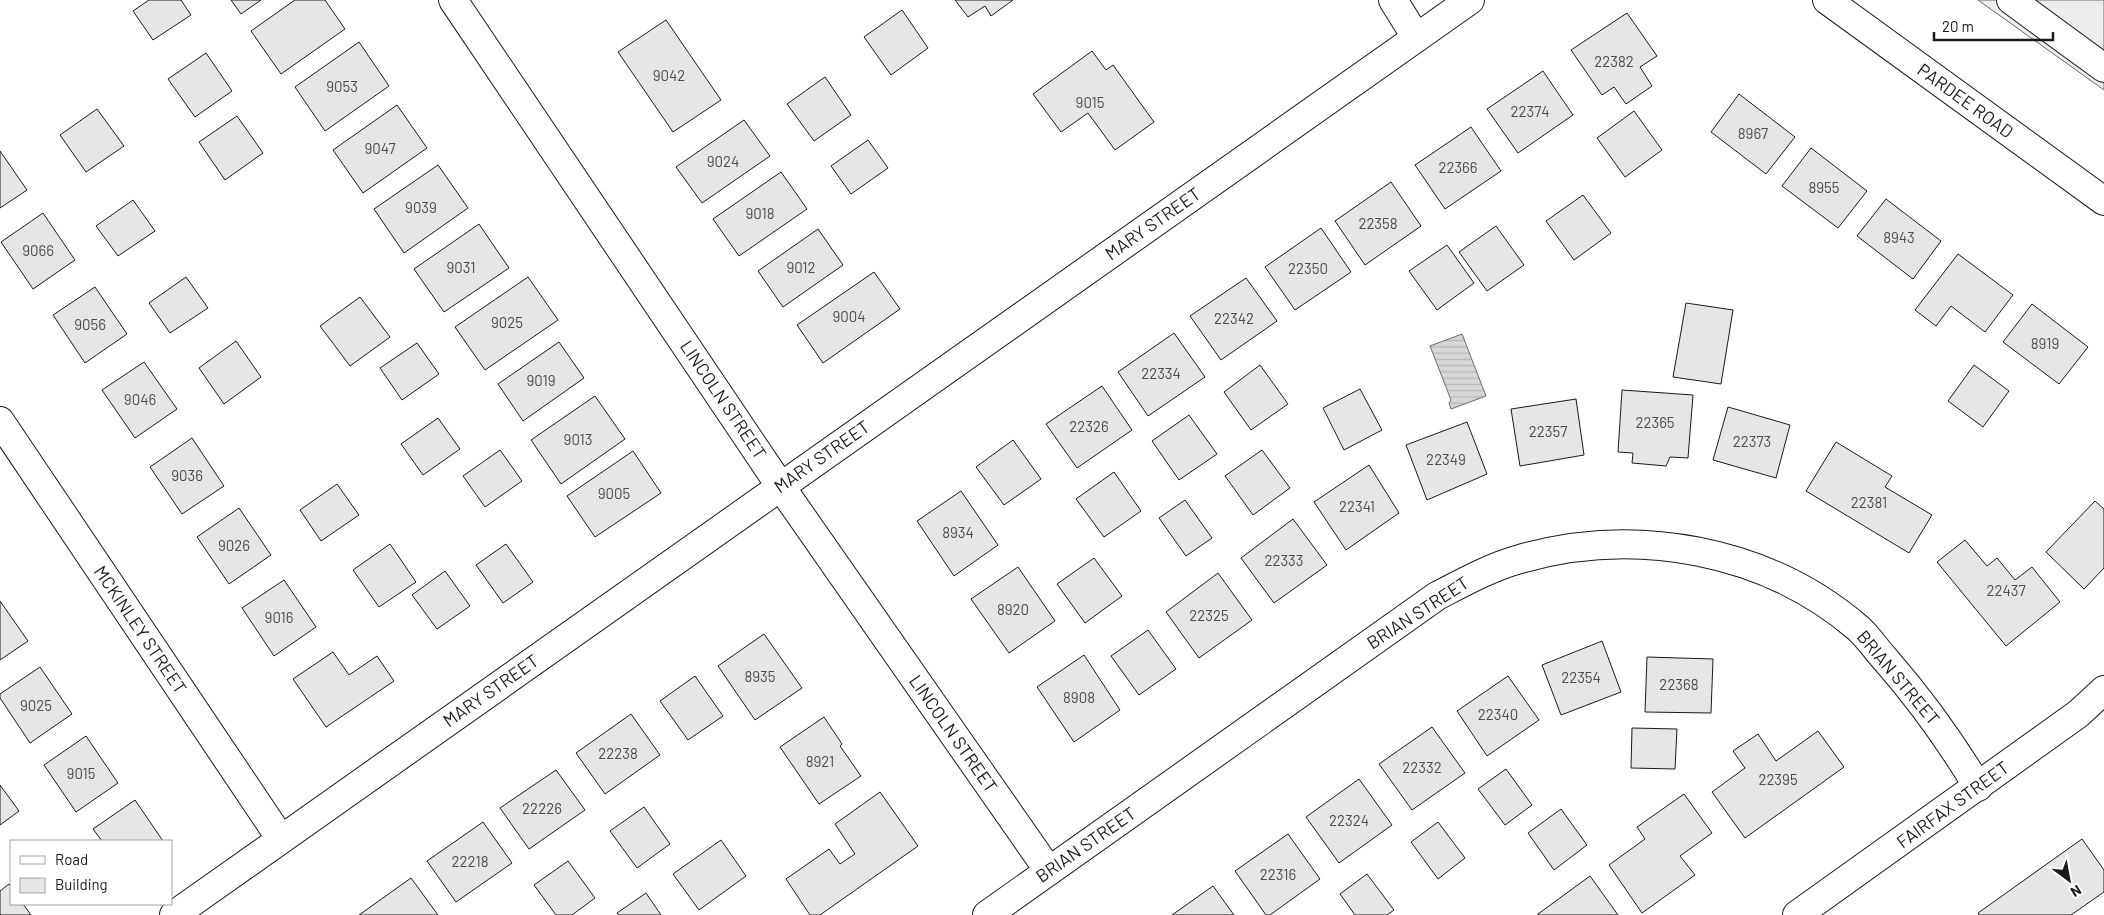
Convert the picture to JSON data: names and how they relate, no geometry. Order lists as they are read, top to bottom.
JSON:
{
  "streets": {
    "street": [
      "PARDEE ROAD",
      "MARY STREET",
      "LINCOLN STREET",
      "BRIAN STREET",
      "MCKINLEY STREET",
      "FAIRFAX STREET"
    ]
  },
  "crossings": [
    ["MARY STREET", "LINCOLN STREET"],
    ["MARY STREET", "MCKINLEY STREET"],
    ["LINCOLN STREET", "BRIAN STREET"],
    ["BRIAN STREET", "FAIRFAX STREET"]
  ],
  "house_numbers": [
    "22382",
    "9042",
    "9053",
    "9015",
    "22374",
    "8967",
    "9047",
    "9024",
    "22366",
    "8955",
    "9039",
    "9018",
    "22358",
    "8943",
    "9066",
    "9031",
    "9012",
    "22350",
    "9004",
    "22342",
    "9025",
    "9056",
    "8919",
    "22334",
    "9019",
    "9046",
    "22365",
    "22326",
    "22357",
    "9013",
    "22373",
    "22349",
    "9036",
    "9005",
    "22381",
    "22341",
    "8934",
    "9026",
    "22333",
    "22437",
    "8920",
    "22325",
    "9016",
    "8935",
    "22354",
    "22368",
    "8908",
    "9025",
    "22340",
    "22238",
    "8921",
    "22332",
    "9015",
    "22395",
    "22226",
    "22324",
    "22218",
    "22316"
  ],
  "legend": ["Road", "Building"],
  "scale_bar": "20 m",
  "north": "bottom right"
}
